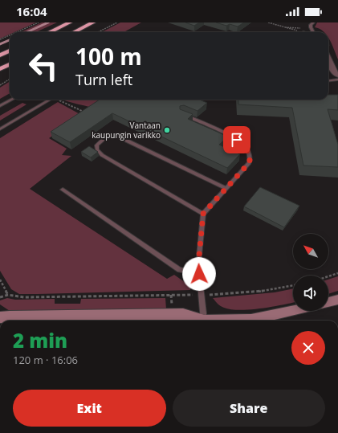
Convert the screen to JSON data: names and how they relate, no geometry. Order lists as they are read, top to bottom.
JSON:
{
  "places": ["Vantaan kaupungin varikko"],
  "north": "top left",
  "page": {
    "status": "16:04",
    "turn": ["100 m", "Turn left"],
    "heading": ["2 min", "120 m · 16:06"],
    "buttons": ["Exit", "Share"]
  }
}
